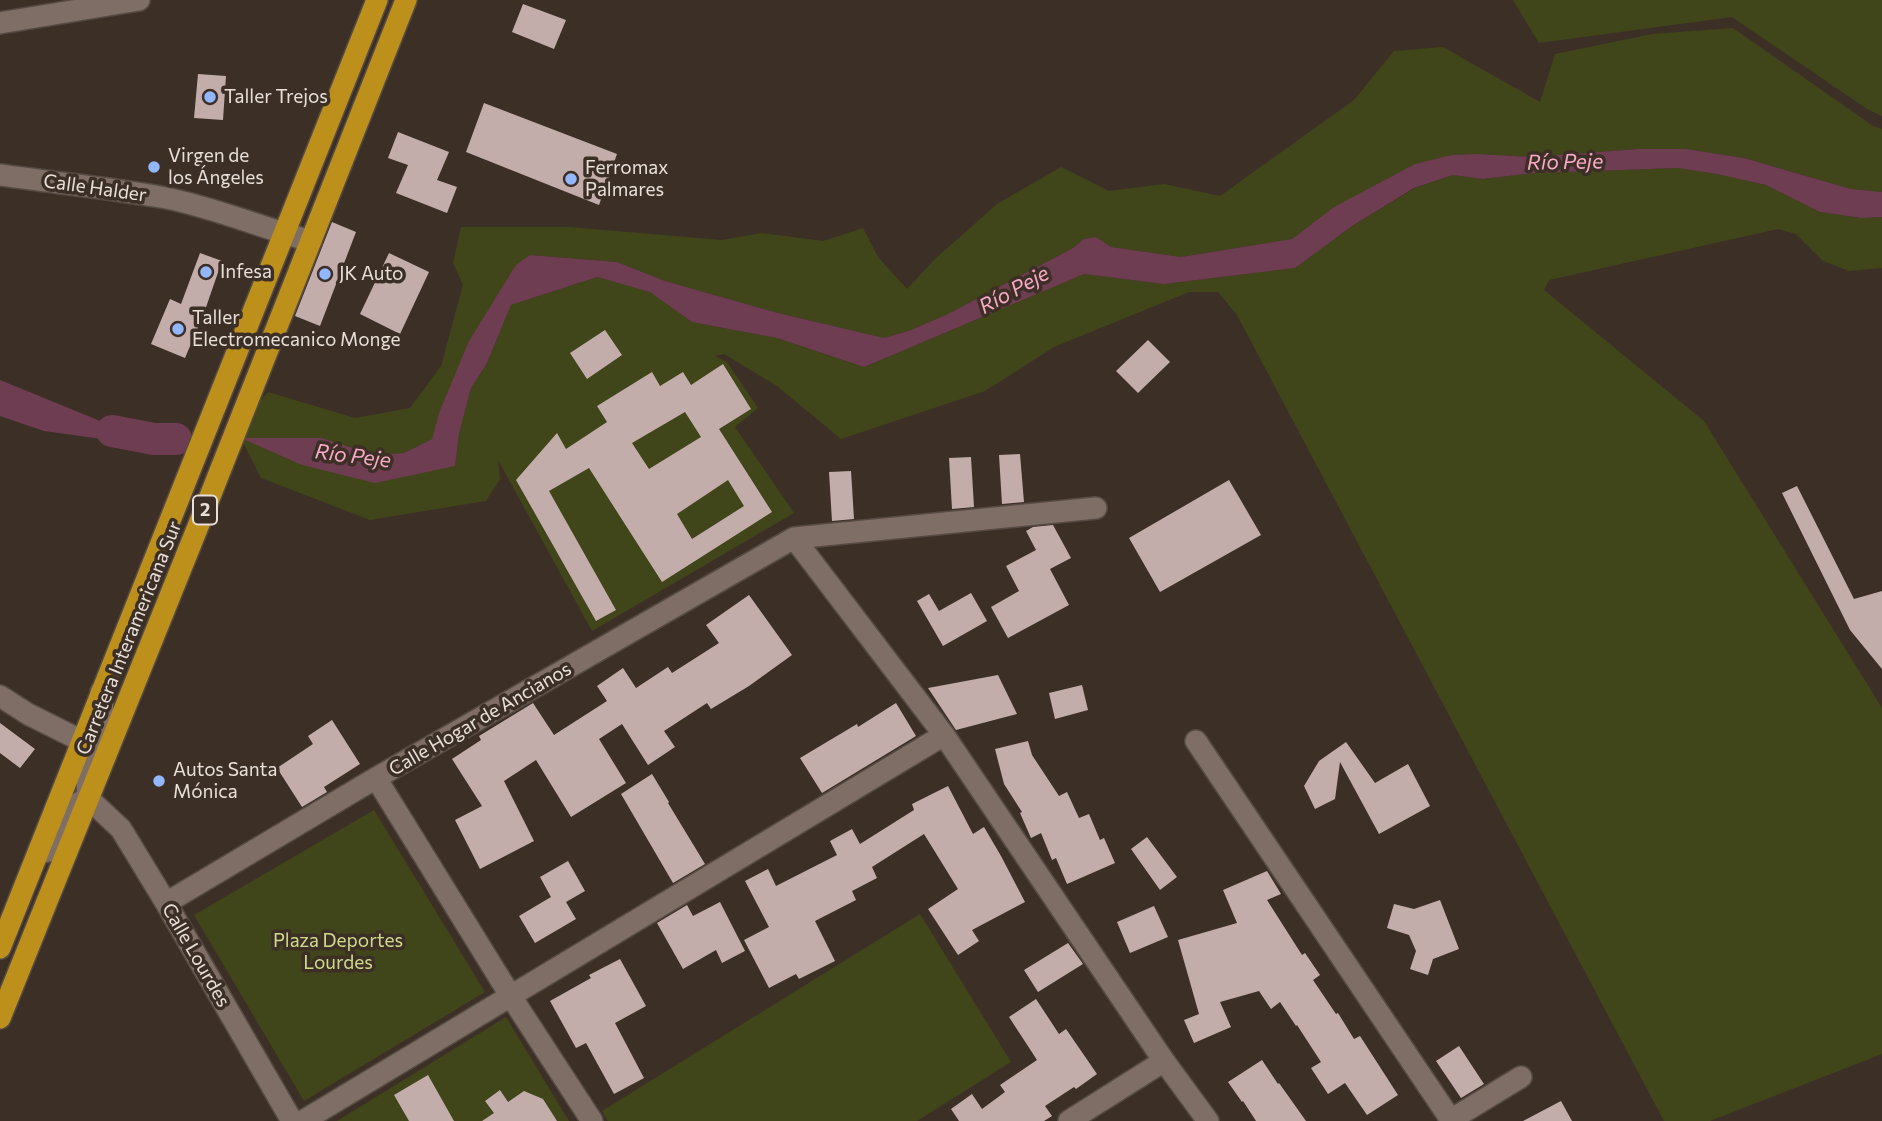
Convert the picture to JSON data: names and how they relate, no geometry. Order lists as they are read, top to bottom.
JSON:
{
  "streets": {
    "highway": ["2", "Carretera Interamericana Sur"],
    "street": ["Calle Halder", "Calle Hogar de Ancianos", "Calle Lourdes"]
  },
  "crossings": [
    ["Calle Halder", "Carretera Interamericana Sur"],
    ["Carretera Interamericana Sur", "Calle Lourdes"],
    ["Calle Hogar de Ancianos", "Calle Lourdes"]
  ],
  "water": ["Río Peje"],
  "parks": ["Plaza Deportes Lourdes"],
  "places": [
    "Taller Trejos",
    "Virgen de los Ángeles",
    "Ferromax Palmares",
    "Infesa",
    "JK Auto",
    "Taller Electromecanico Monge",
    "Autos Santa Mónica"
  ]
}
